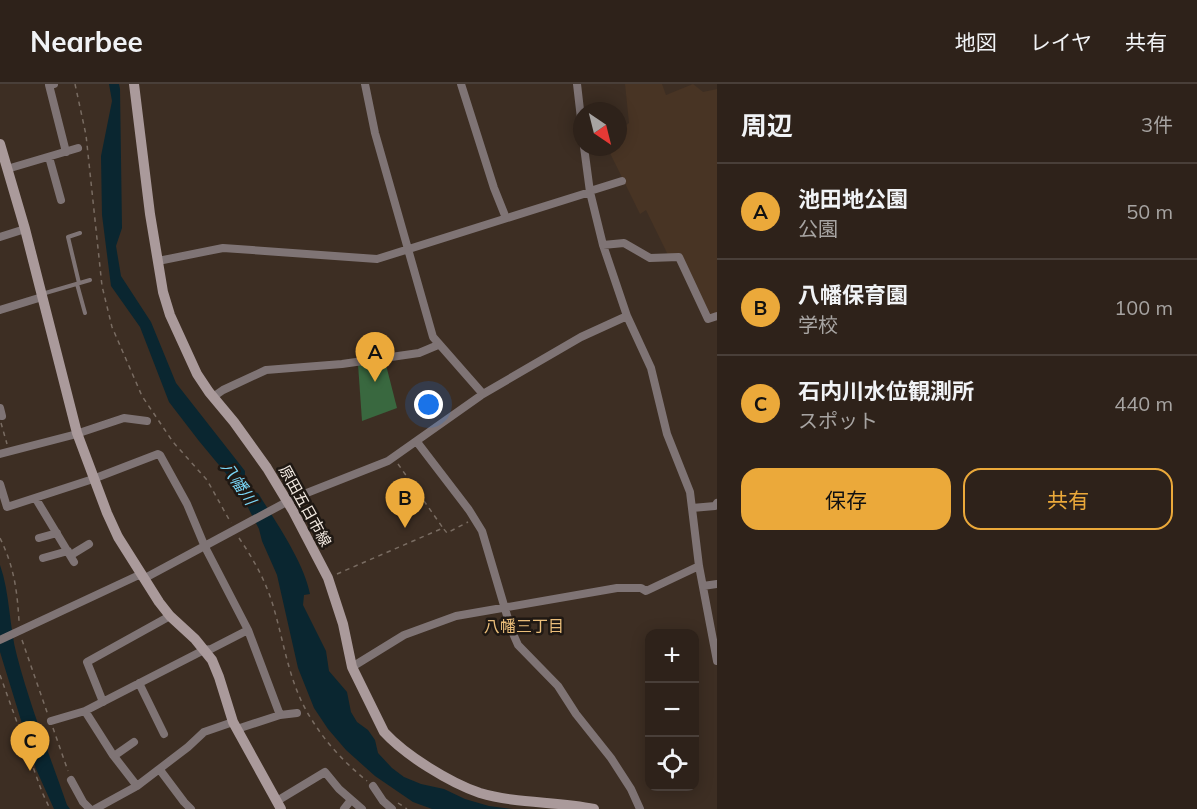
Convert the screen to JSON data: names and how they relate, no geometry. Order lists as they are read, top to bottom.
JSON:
{
  "streets": {
    "main road": ["原田五日市線"]
  },
  "districts": ["八幡三丁目"],
  "water": ["八幡川"],
  "north": "bottom right",
  "page": {
    "header": "Nearbee",
    "nav": ["地図", "レイヤ", "共有"],
    "heading": ["周辺", "3件"],
    "list": [
      {
        "mark": "A",
        "name": "池田地公園",
        "note": "公園",
        "value": "50 m"
      },
      {
        "mark": "B",
        "name": "八幡保育園",
        "note": "学校",
        "value": "100 m"
      },
      {
        "mark": "C",
        "name": "石内川水位観測所",
        "note": "スポット",
        "value": "440 m"
      }
    ],
    "pins": ["A", "B", "C"],
    "buttons": ["保存", "共有"],
    "map_buttons": ["+", "−"]
  }
}
